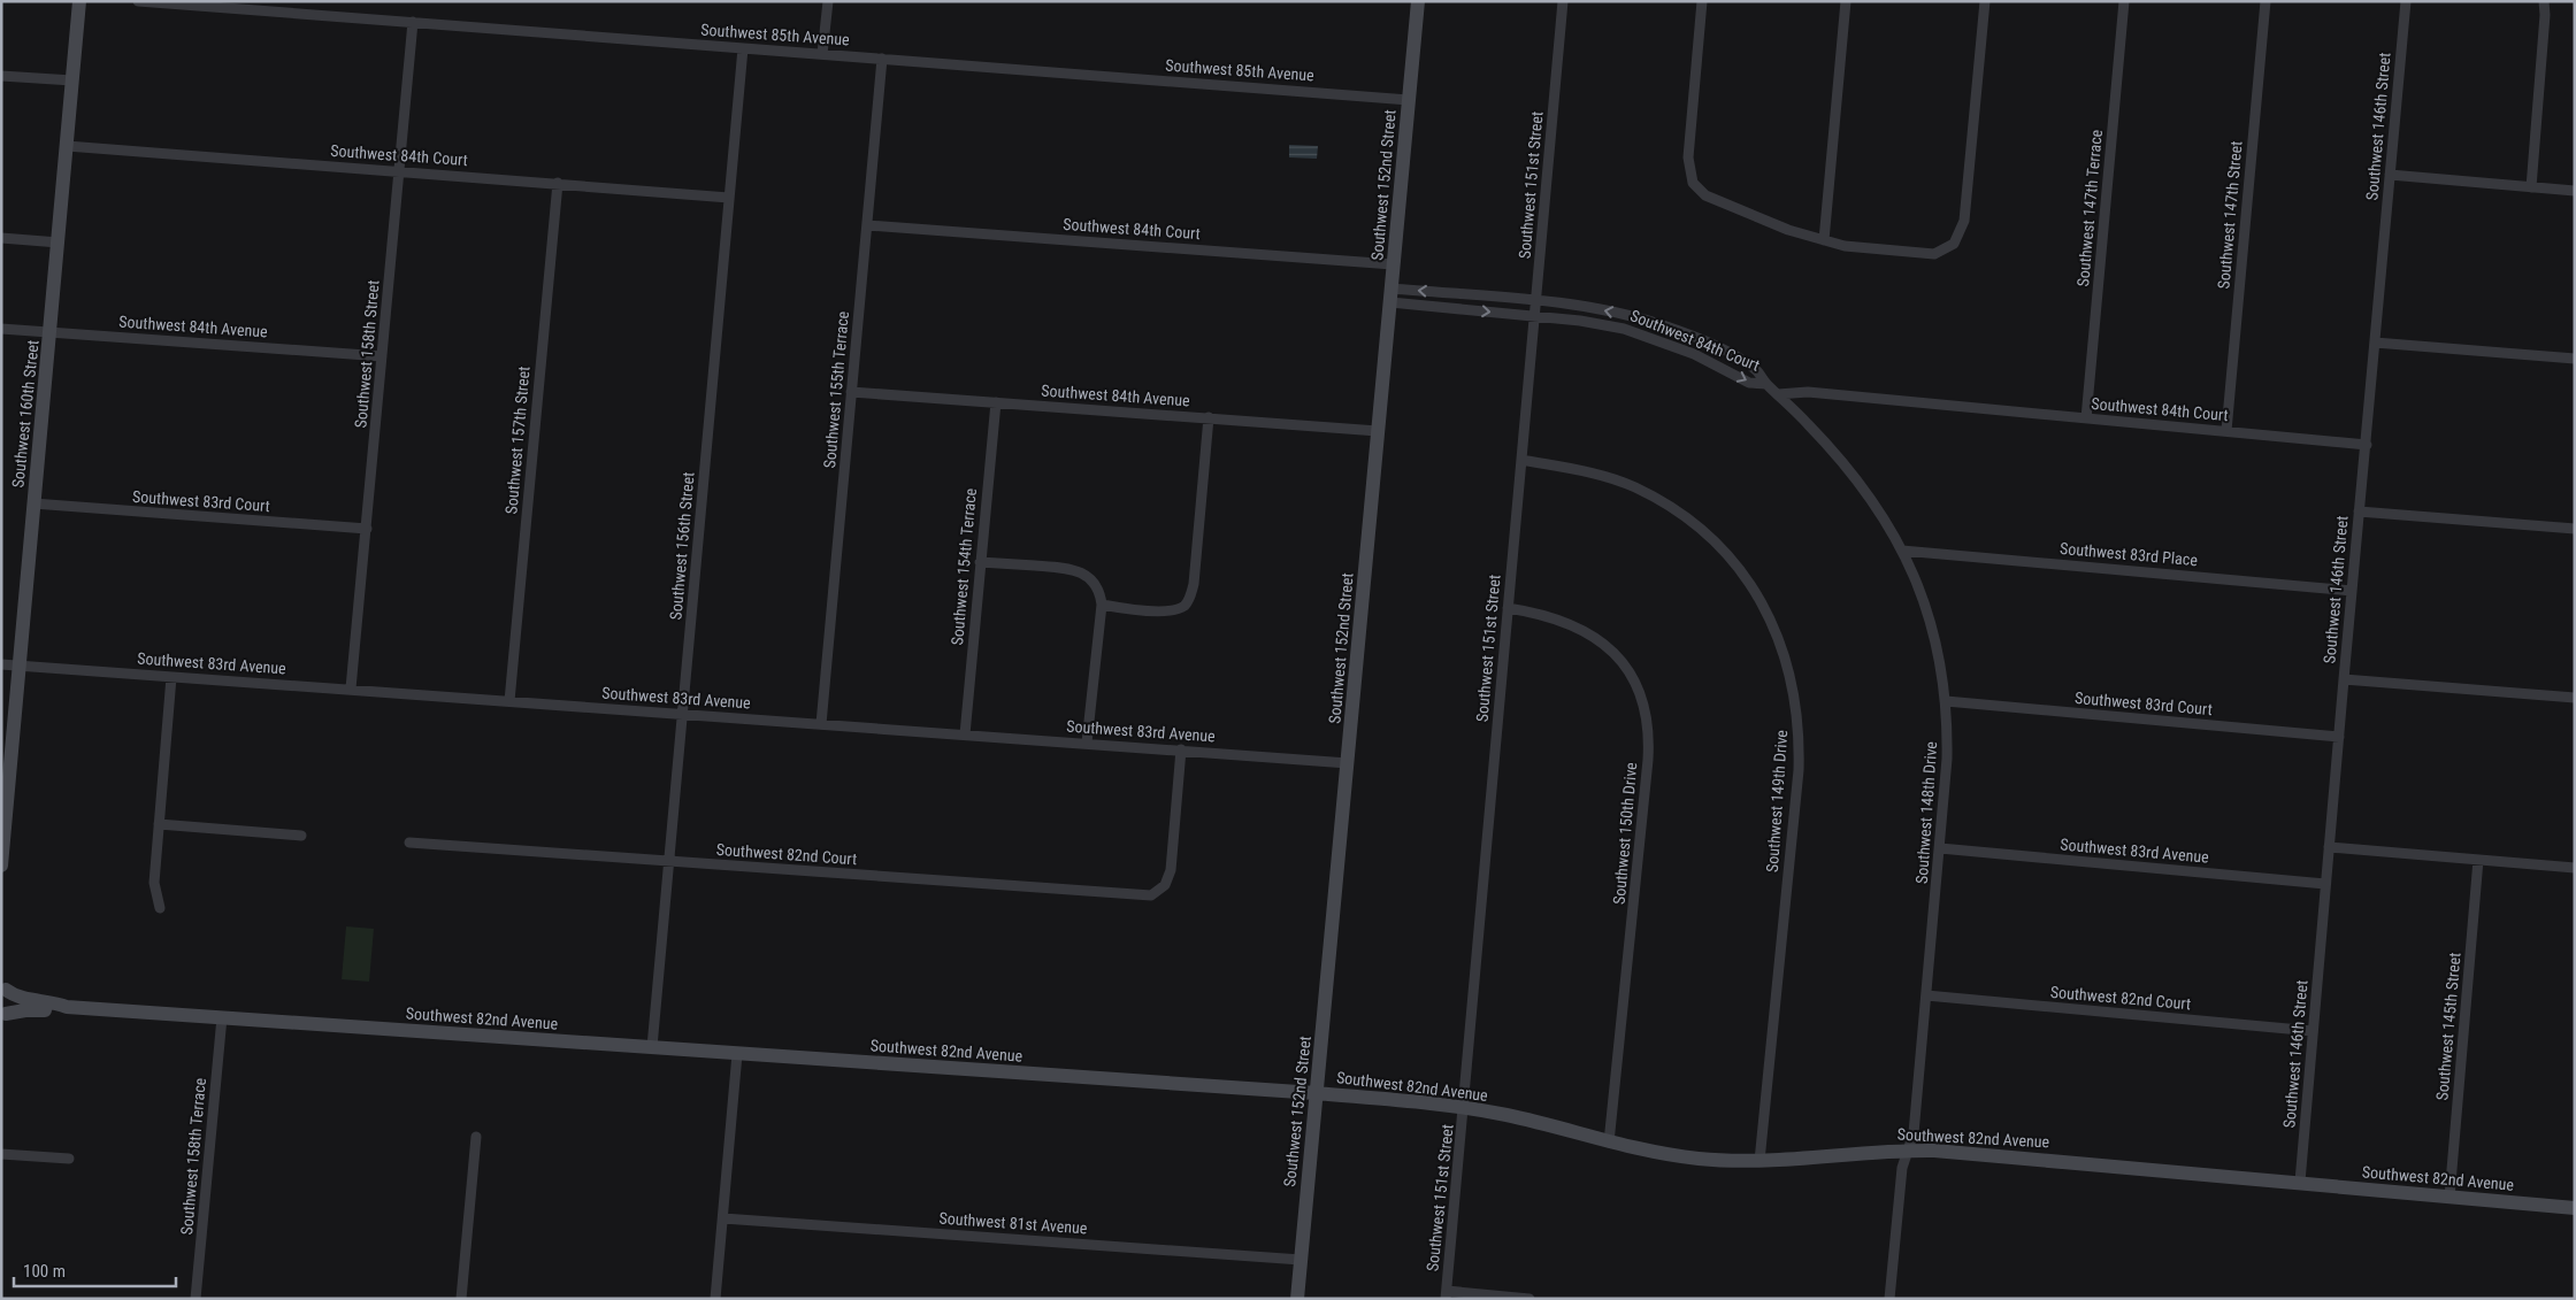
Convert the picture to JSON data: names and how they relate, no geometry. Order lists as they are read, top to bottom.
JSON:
{
  "streets": {
    "street": [
      "Southwest 85th Avenue",
      "Southwest 146th Street",
      "Southwest 84th Court",
      "Southwest 152nd Street",
      "Southwest 151st Street",
      "Southwest 147th Terrace",
      "Southwest 147th Street",
      "Southwest 84th Avenue",
      "Southwest 158th Street",
      "Southwest 155th Terrace",
      "Southwest 160th Street",
      "Southwest 157th Street",
      "Southwest 83rd Court",
      "Southwest 156th Street",
      "Southwest 83rd Place",
      "Southwest 154th Terrace",
      "Southwest 83rd Avenue",
      "Southwest 149th Drive",
      "Southwest 148th Drive",
      "Southwest 150th Drive",
      "Southwest 82nd Court",
      "Southwest 82nd Avenue",
      "Southwest 145th Street",
      "Southwest 158th Terrace",
      "Southwest 81st Avenue"
    ]
  },
  "crossings": [
    ["Southwest 85th Avenue", "Southwest 152nd Street"],
    ["Southwest 85th Avenue", "Southwest 158th Street"],
    ["Southwest 85th Avenue", "Southwest 155th Terrace"],
    ["Southwest 85th Avenue", "Southwest 156th Street"],
    ["Southwest 146th Street", "Southwest 84th Court"],
    ["Southwest 146th Street", "Southwest 83rd Court"],
    ["Southwest 146th Street", "Southwest 83rd Place"],
    ["Southwest 146th Street", "Southwest 83rd Avenue"],
    ["Southwest 146th Street", "Southwest 82nd Court"],
    ["Southwest 146th Street", "Southwest 82nd Avenue"],
    ["Southwest 84th Court", "Southwest 152nd Street"],
    ["Southwest 84th Court", "Southwest 151st Street"],
    ["Southwest 84th Court", "Southwest 147th Terrace"],
    ["Southwest 84th Court", "Southwest 147th Street"],
    ["Southwest 84th Court", "Southwest 158th Street"],
    ["Southwest 84th Court", "Southwest 155th Terrace"],
    ["Southwest 84th Court", "Southwest 160th Street"],
    ["Southwest 84th Court", "Southwest 157th Street"],
    ["Southwest 84th Court", "Southwest 156th Street"],
    ["Southwest 84th Court", "Southwest 148th Drive"],
    ["Southwest 152nd Street", "Southwest 84th Avenue"],
    ["Southwest 152nd Street", "Southwest 83rd Avenue"],
    ["Southwest 152nd Street", "Southwest 82nd Avenue"],
    ["Southwest 152nd Street", "Southwest 81st Avenue"],
    ["Southwest 151st Street", "Southwest 149th Drive"],
    ["Southwest 151st Street", "Southwest 150th Drive"],
    ["Southwest 151st Street", "Southwest 82nd Avenue"],
    ["Southwest 84th Avenue", "Southwest 158th Street"],
    ["Southwest 84th Avenue", "Southwest 155th Terrace"],
    ["Southwest 84th Avenue", "Southwest 160th Street"],
    ["Southwest 84th Avenue", "Southwest 154th Terrace"],
    ["Southwest 158th Street", "Southwest 83rd Court"],
    ["Southwest 158th Street", "Southwest 83rd Avenue"],
    ["Southwest 155th Terrace", "Southwest 83rd Avenue"],
    ["Southwest 160th Street", "Southwest 83rd Court"],
    ["Southwest 160th Street", "Southwest 83rd Avenue"],
    ["Southwest 157th Street", "Southwest 83rd Avenue"],
    ["Southwest 83rd Court", "Southwest 148th Drive"],
    ["Southwest 156th Street", "Southwest 83rd Avenue"],
    ["Southwest 156th Street", "Southwest 82nd Court"],
    ["Southwest 156th Street", "Southwest 82nd Avenue"],
    ["Southwest 83rd Place", "Southwest 148th Drive"],
    ["Southwest 154th Terrace", "Southwest 83rd Avenue"],
    ["Southwest 83rd Avenue", "Southwest 148th Drive"],
    ["Southwest 83rd Avenue", "Southwest 82nd Court"],
    ["Southwest 149th Drive", "Southwest 82nd Avenue"],
    ["Southwest 148th Drive", "Southwest 82nd Court"],
    ["Southwest 148th Drive", "Southwest 82nd Avenue"],
    ["Southwest 150th Drive", "Southwest 82nd Avenue"],
    ["Southwest 82nd Avenue", "Southwest 145th Street"],
    ["Southwest 82nd Avenue", "Southwest 158th Terrace"]
  ],
  "scale_bar": "100 m"
}
